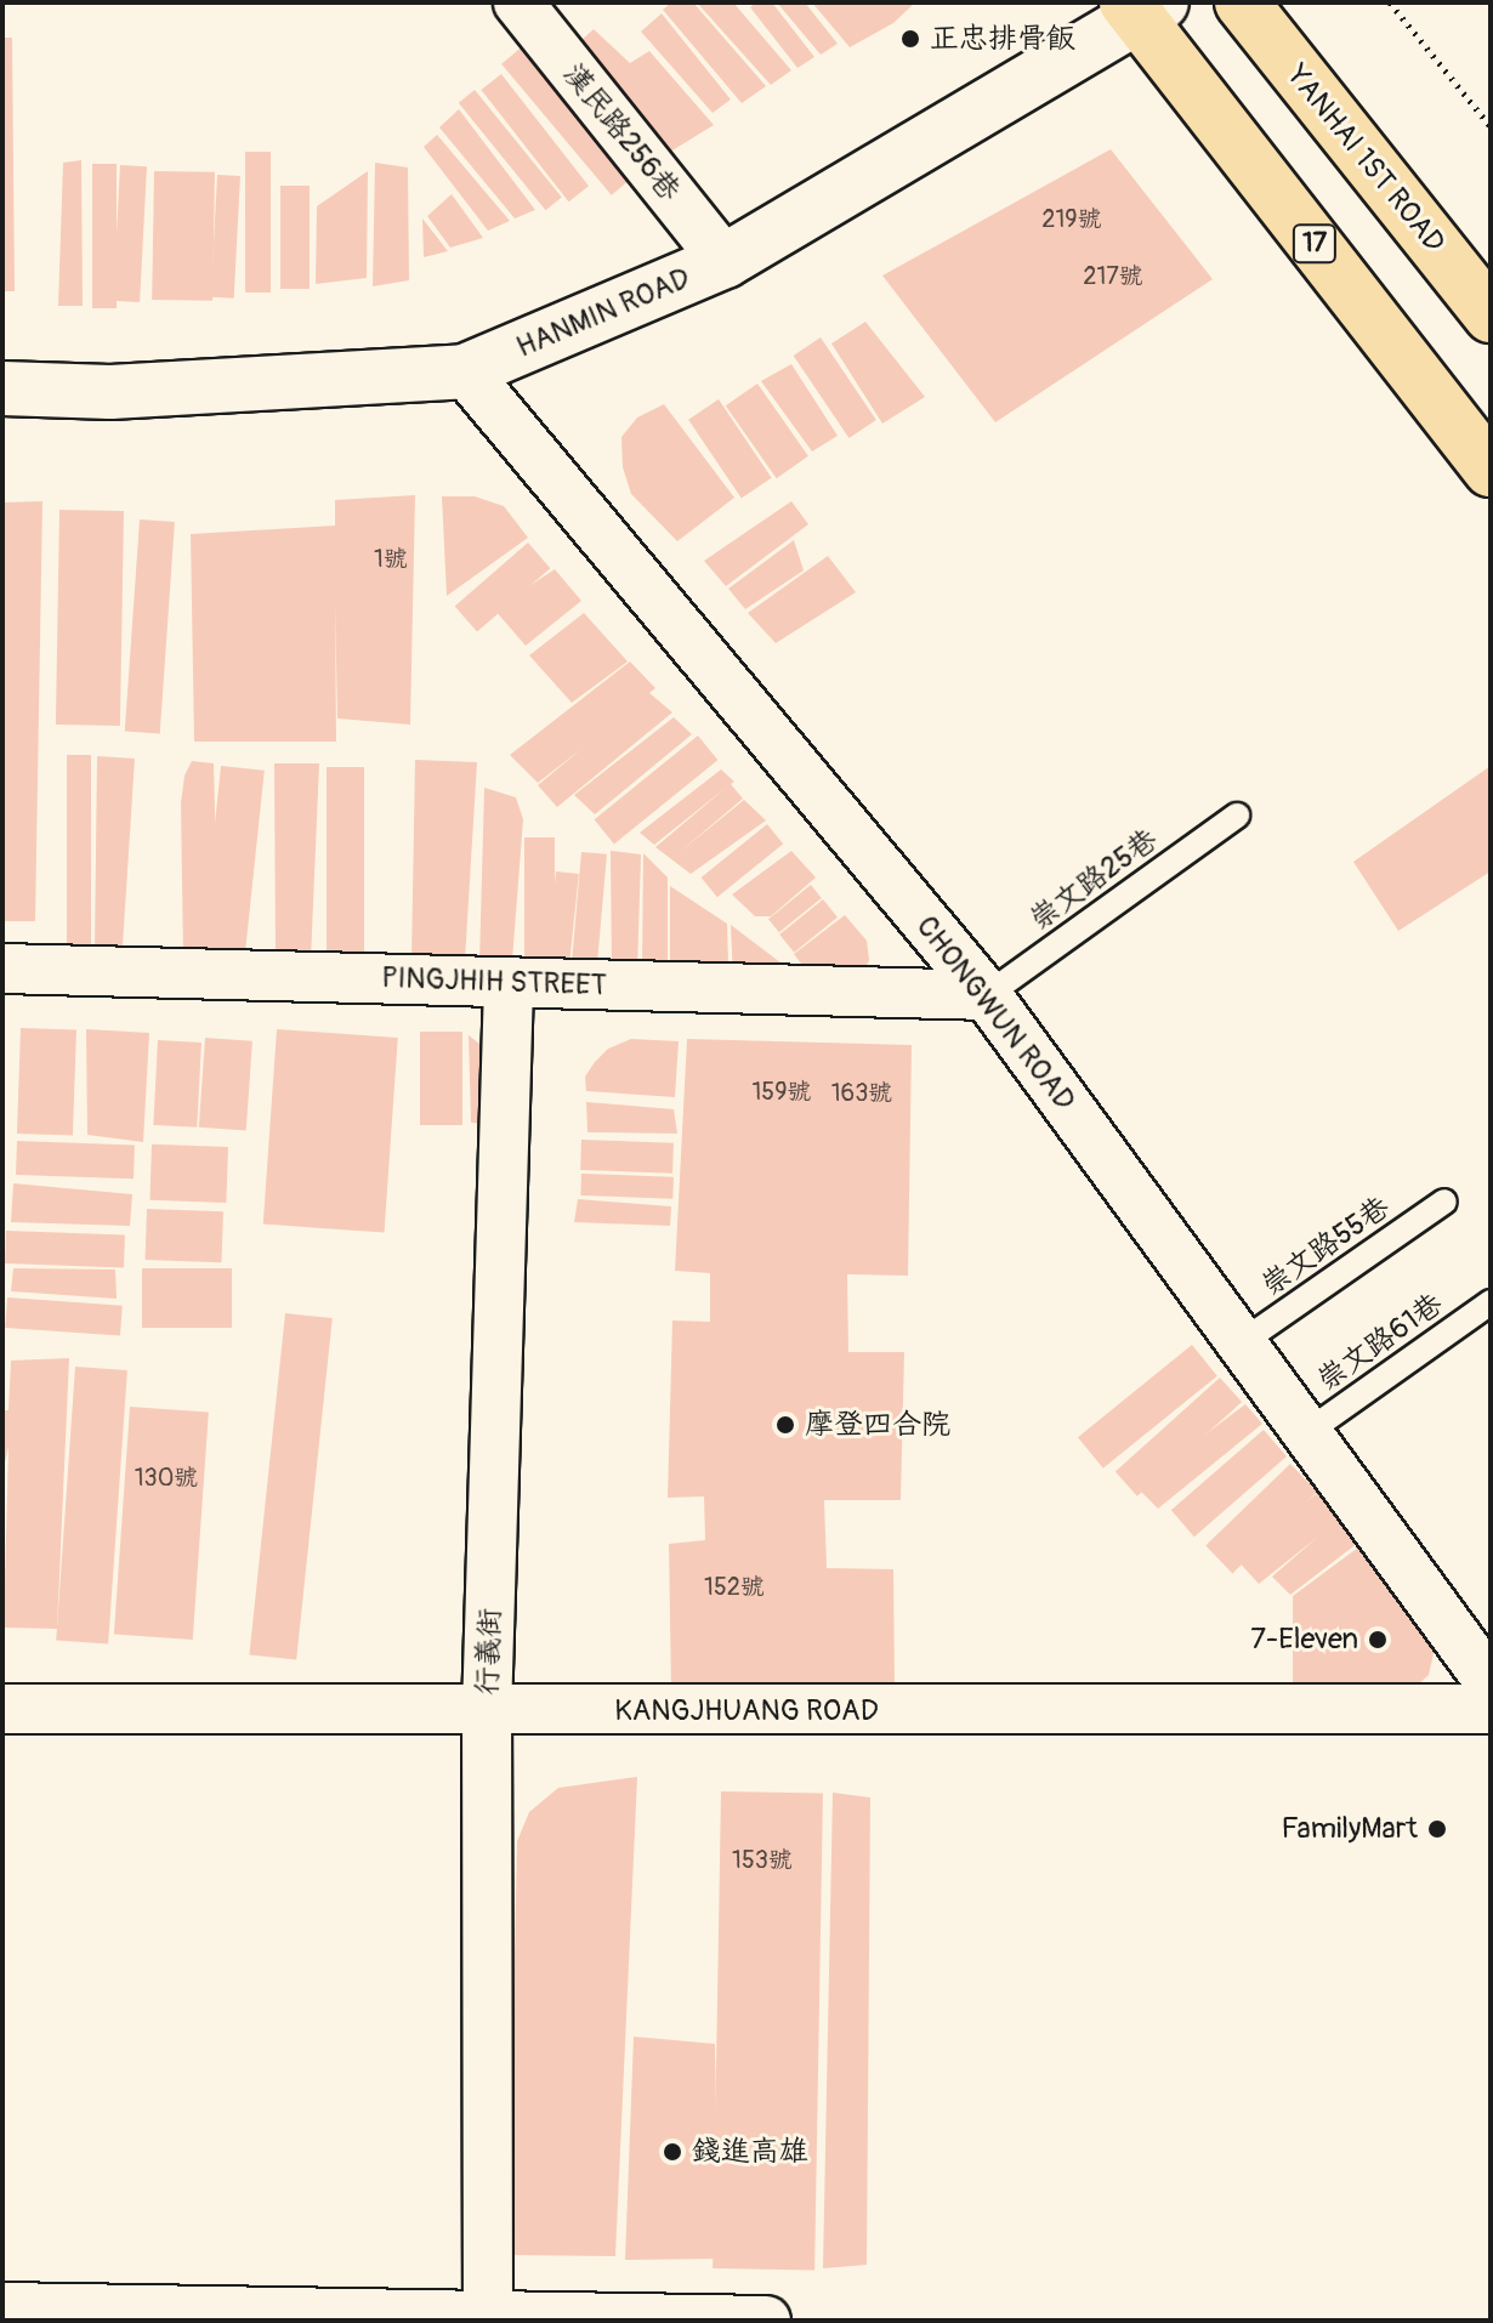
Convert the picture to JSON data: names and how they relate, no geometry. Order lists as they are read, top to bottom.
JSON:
{
  "streets": {
    "main road": ["YANHAI 1ST ROAD", "17"],
    "street": [
      "漢民路256巷",
      "HANMIN ROAD",
      "PINGJHIH STREET",
      "CHONGWUN ROAD",
      "行義街",
      "KANGJHUANG ROAD"
    ],
    "lane": ["崇文路25巷", "崇文路55巷", "崇文路61巷"]
  },
  "crossings": [
    ["漢民路256巷", "HANMIN ROAD"],
    ["17", "HANMIN ROAD"],
    ["HANMIN ROAD", "CHONGWUN ROAD"],
    ["崇文路25巷", "PINGJHIH STREET"],
    ["崇文路25巷", "CHONGWUN ROAD"],
    ["PINGJHIH STREET", "CHONGWUN ROAD"],
    ["PINGJHIH STREET", "行義街"],
    ["CHONGWUN ROAD", "崇文路55巷"],
    ["CHONGWUN ROAD", "崇文路61巷"],
    ["行義街", "KANGJHUANG ROAD"]
  ],
  "places": [
    "正忠排骨飯",
    "摩登四合院",
    "7-Eleven",
    "FamilyMart",
    "錢進高雄"
  ],
  "house_numbers": [
    "219號",
    "217號",
    "1號",
    "159號",
    "163號",
    "130號",
    "152號",
    "153號"
  ]
}
